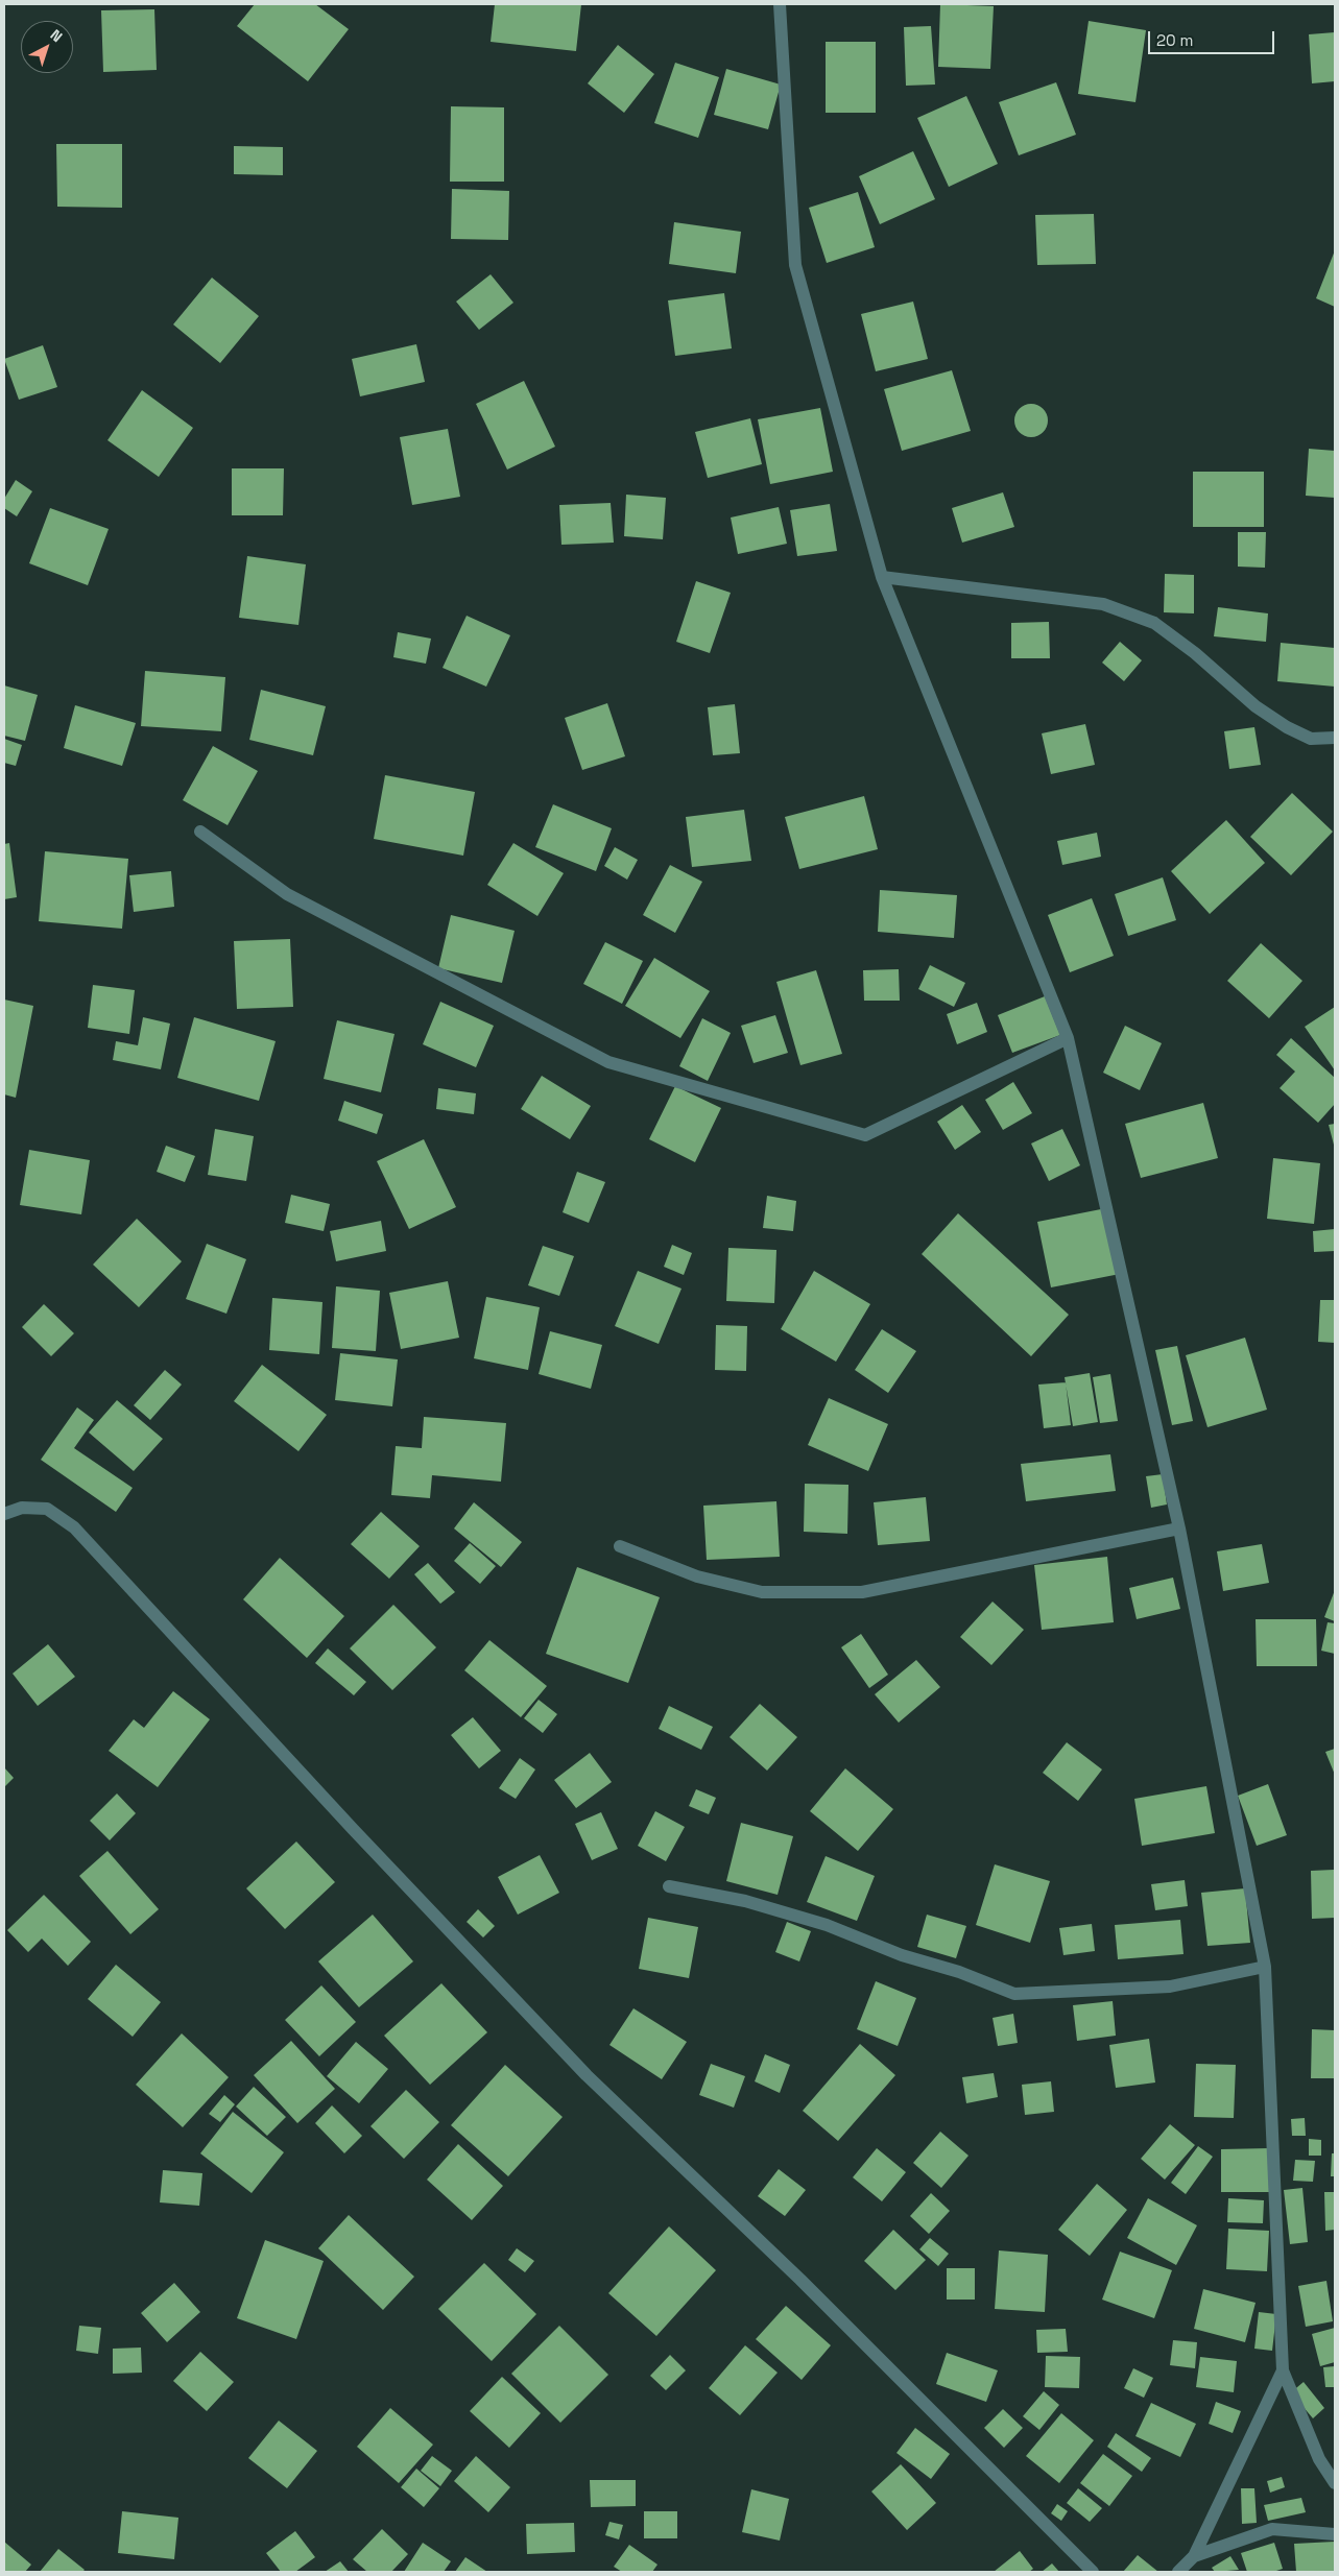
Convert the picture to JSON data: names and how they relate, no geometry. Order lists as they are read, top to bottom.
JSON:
{
  "scale_bar": "20 m",
  "north": "top right"
}
